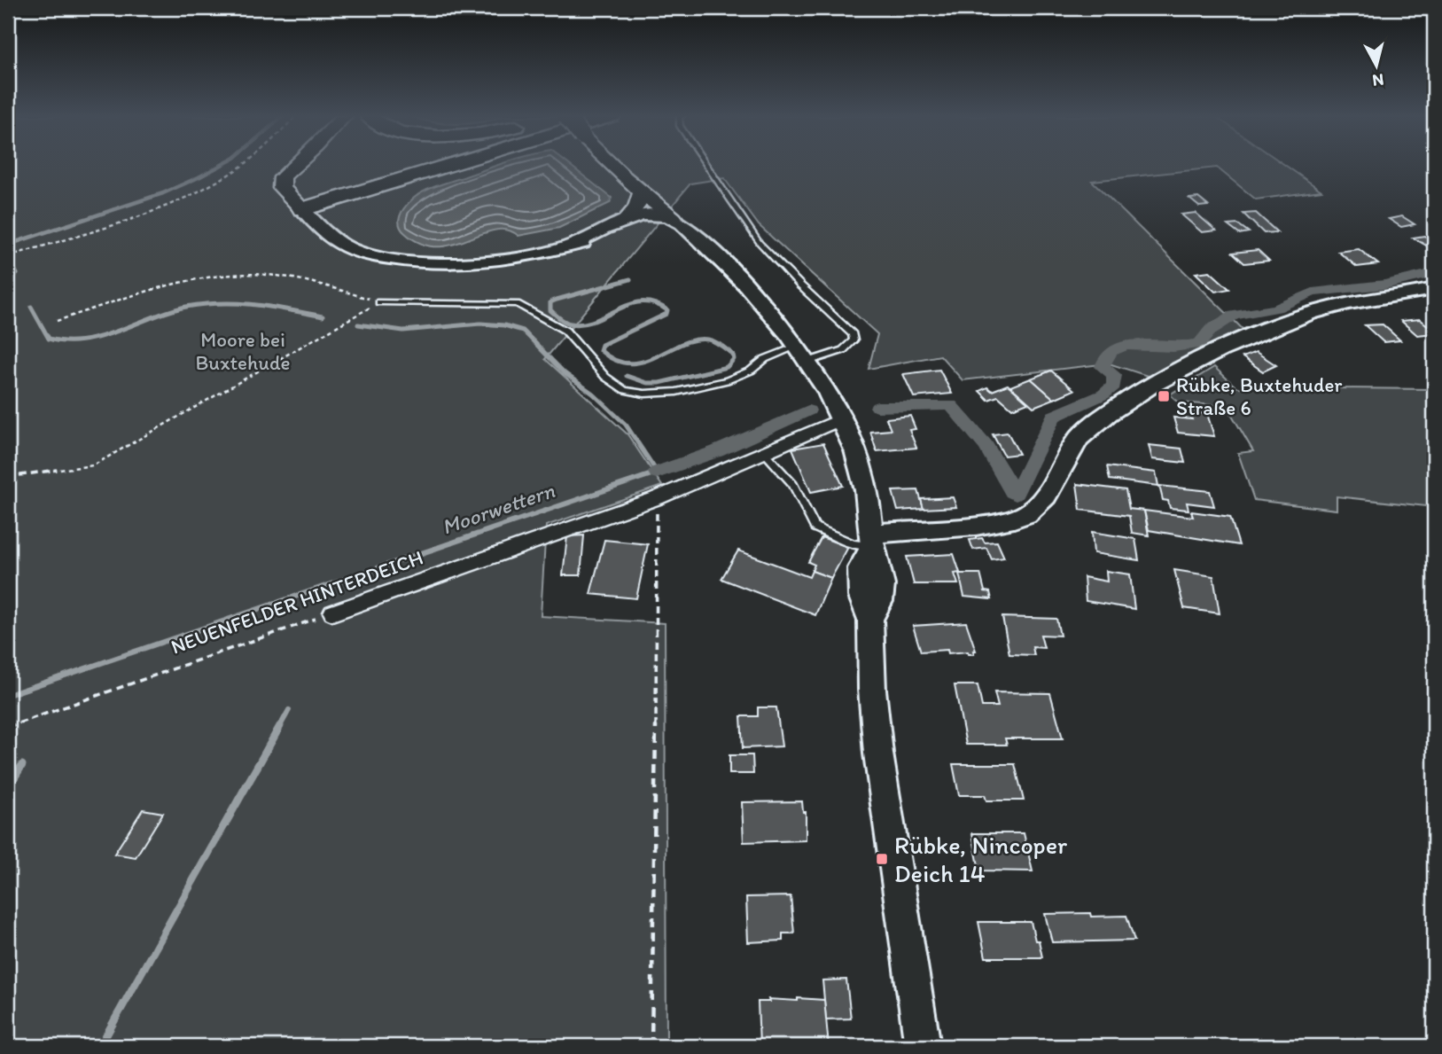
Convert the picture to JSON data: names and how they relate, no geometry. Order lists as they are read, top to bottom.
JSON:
{
  "streets": {
    "street": ["NEUENFELDER HINTERDEICH"]
  },
  "water": ["Moorwettern"],
  "parks": ["Moore bei Buxtehude"],
  "places": {
    "transit": ["Rübke, Buxtehuder Straße 6", "Rübke, Nincoper Deich 14"]
  },
  "north": "bottom"
}
